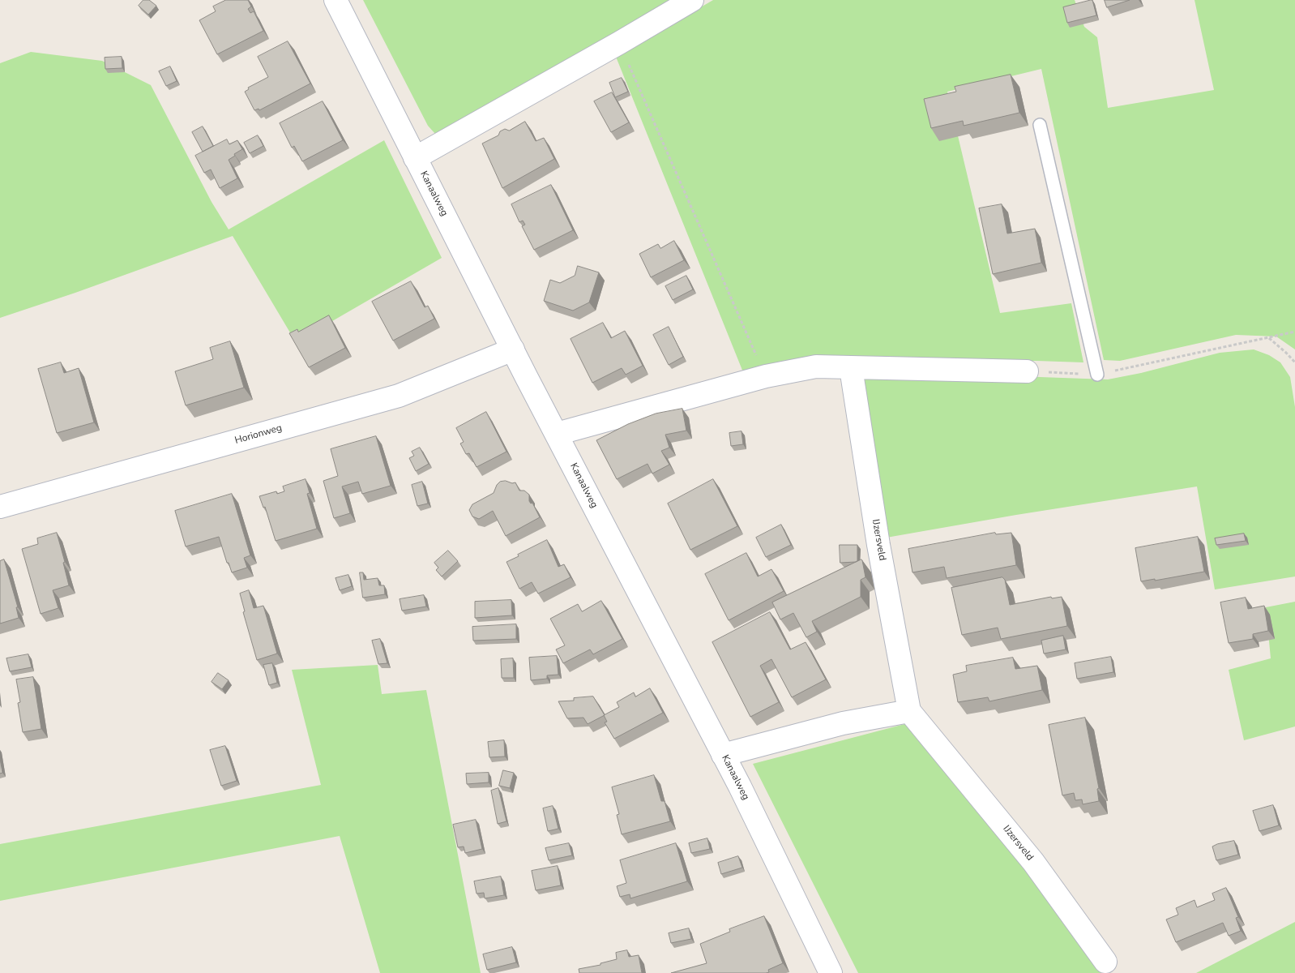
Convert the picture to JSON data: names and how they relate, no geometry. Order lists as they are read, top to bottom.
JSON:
{
  "streets": {
    "street": ["Kanaalweg", "Horionweg", "IJzersveld"]
  },
  "crossings": [
    ["Kanaalweg", "Horionweg"]
  ]
}
